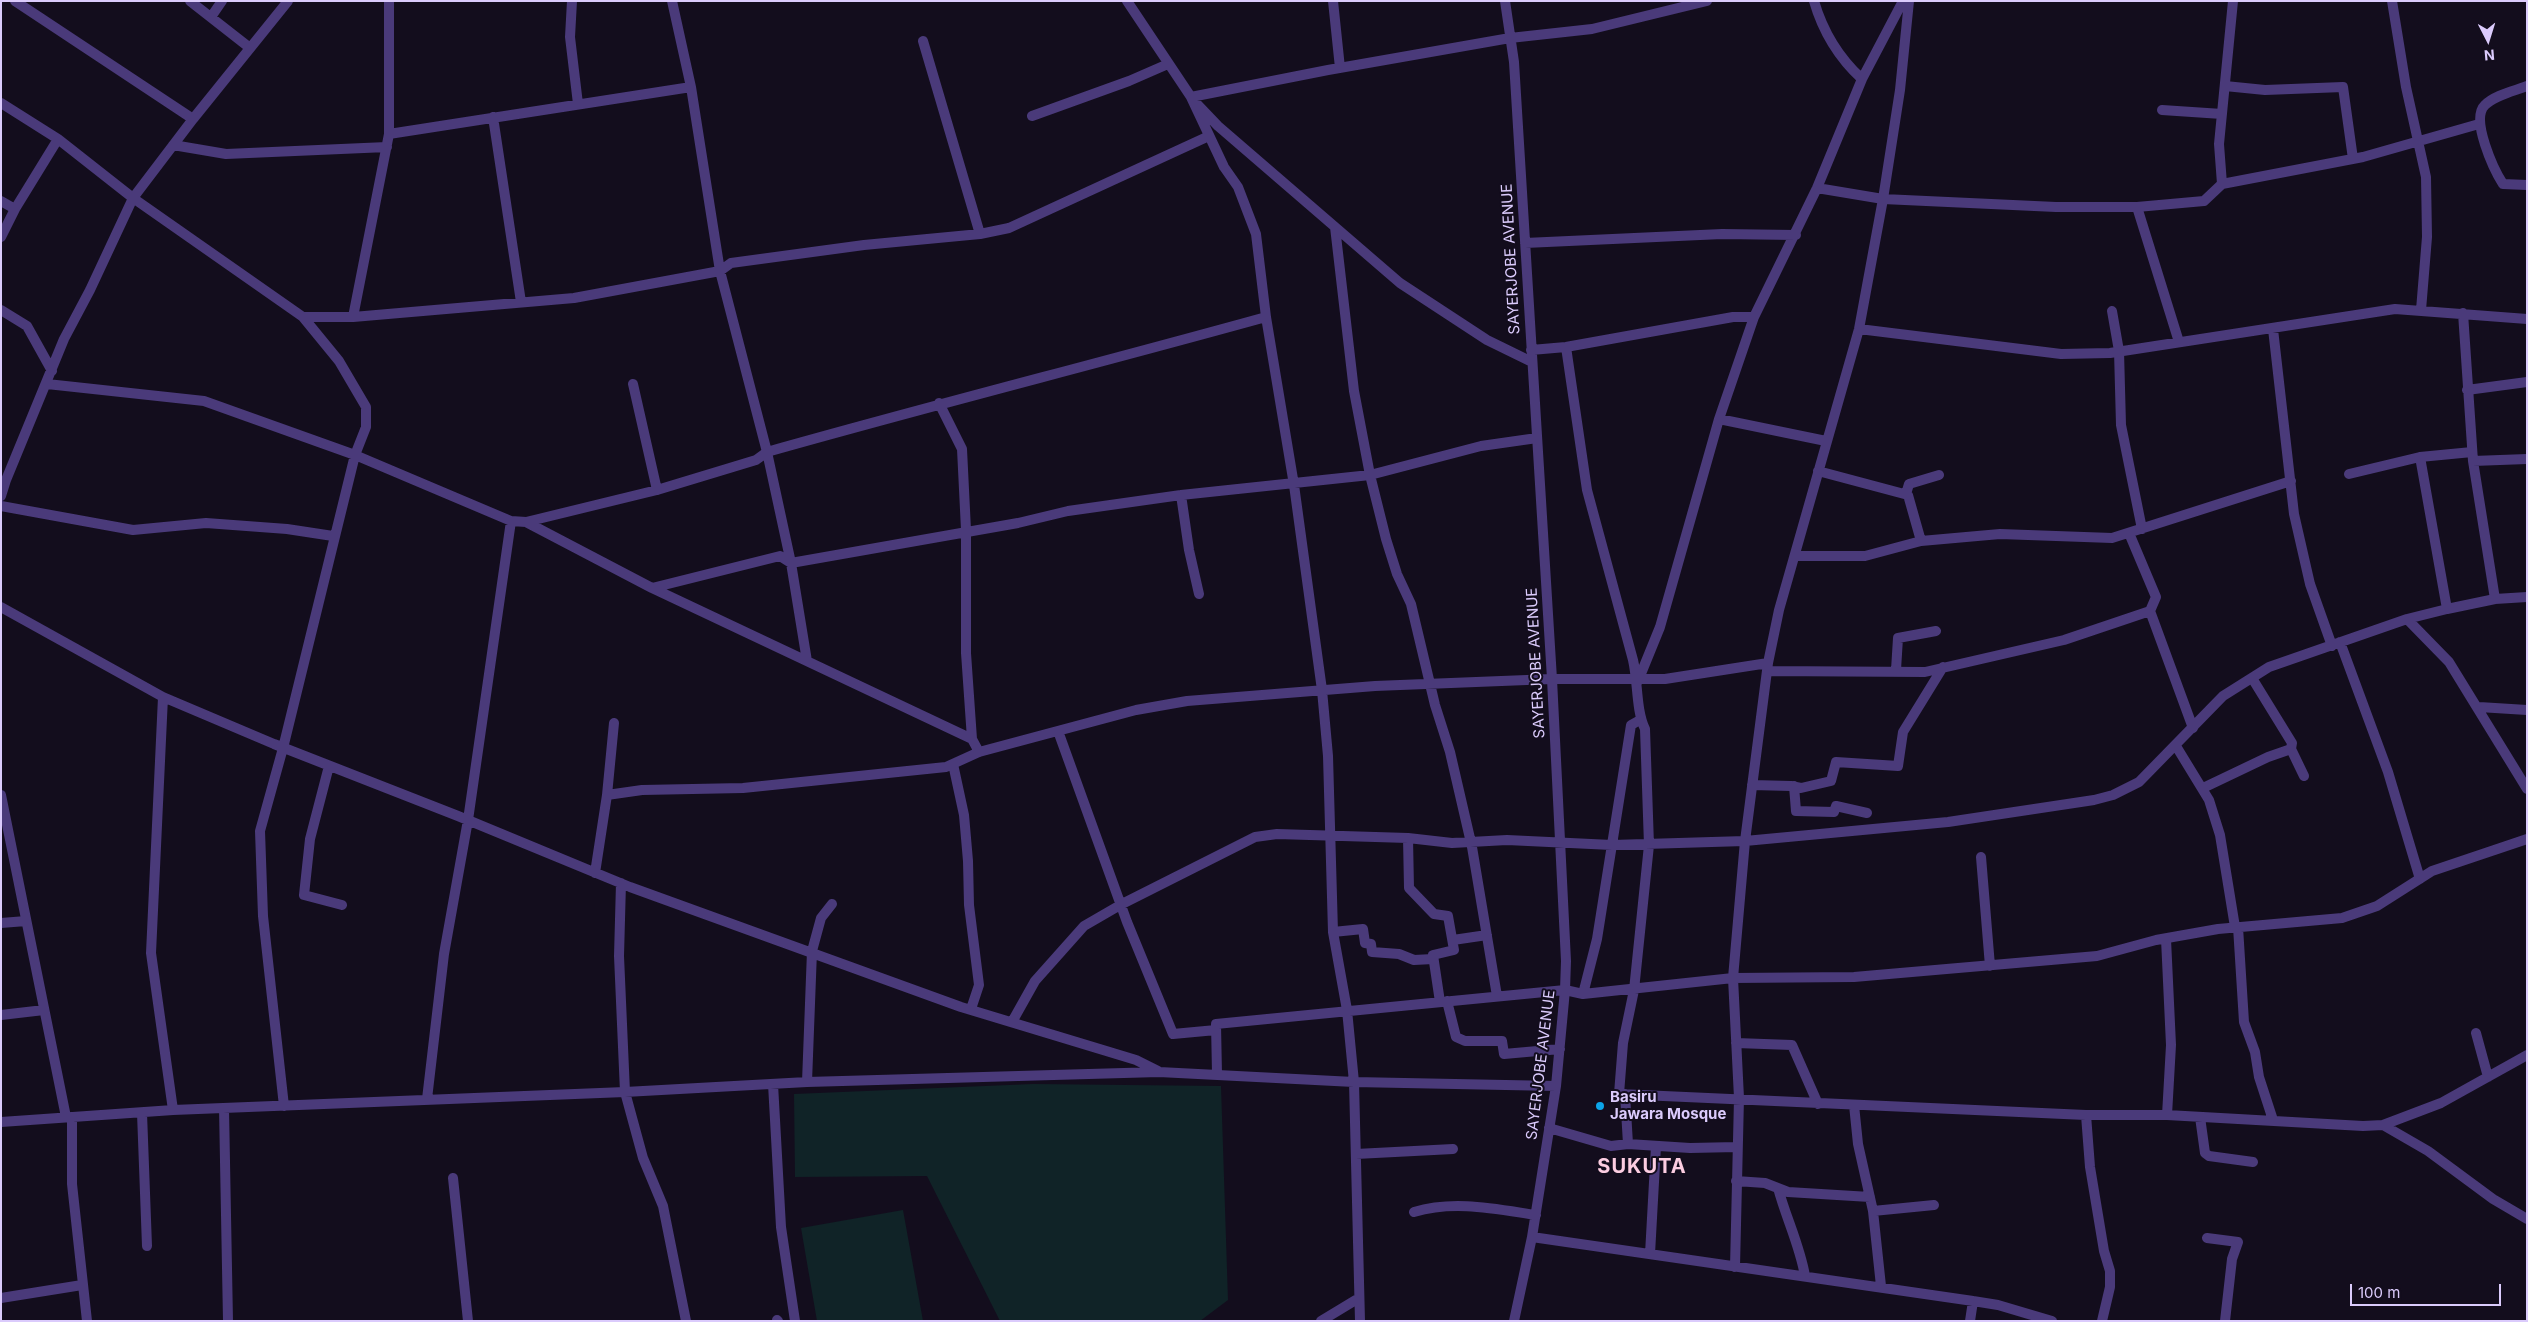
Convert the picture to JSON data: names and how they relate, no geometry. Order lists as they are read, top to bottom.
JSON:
{
  "streets": {
    "street": ["SAYERJOBE AVENUE"]
  },
  "districts": ["SUKUTA"],
  "places": ["Basiru Jawara Mosque"],
  "scale_bar": "100 m",
  "north": "bottom"
}
